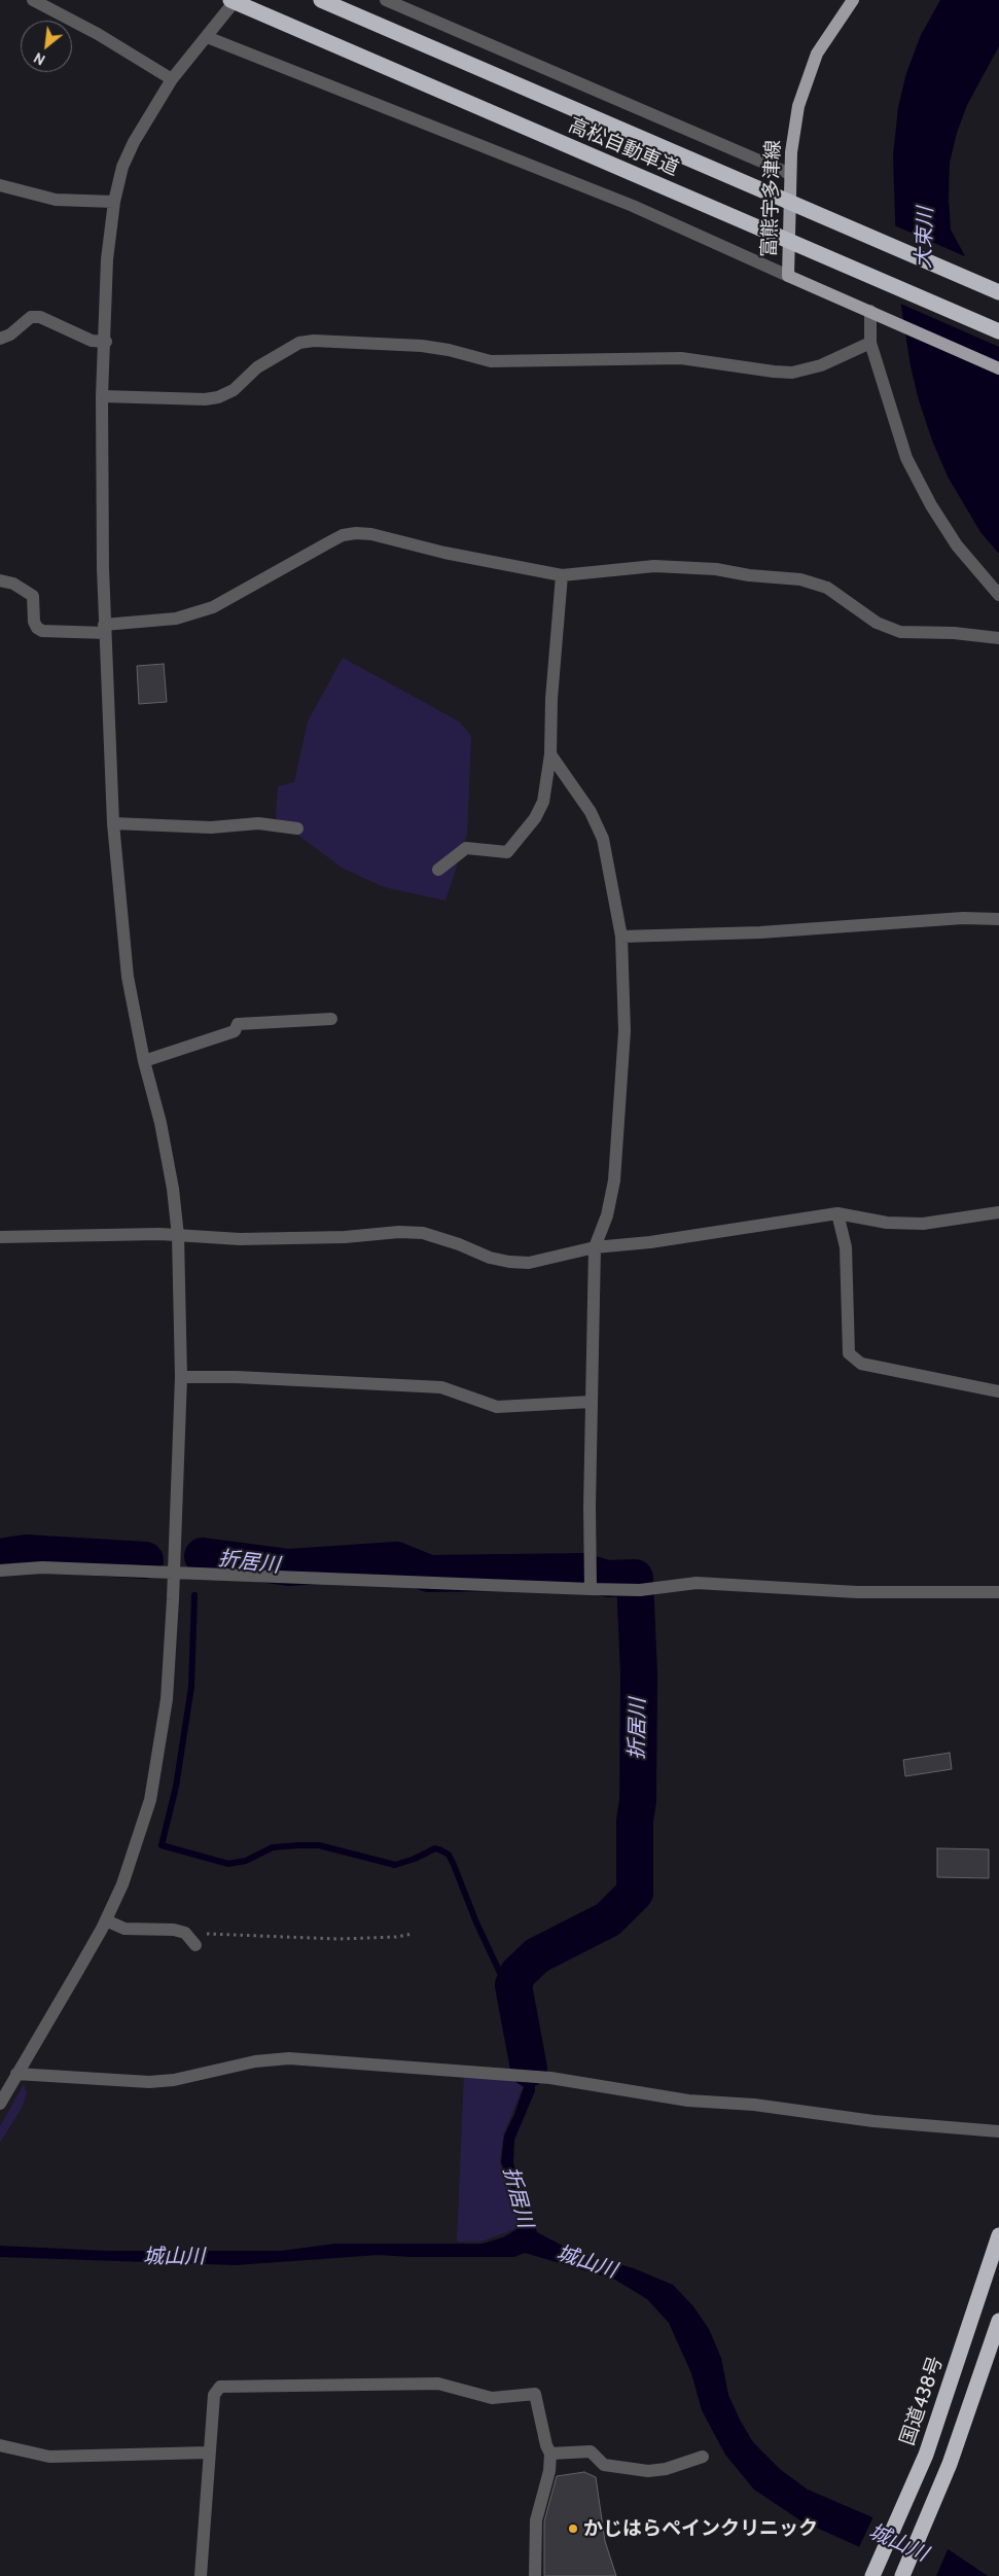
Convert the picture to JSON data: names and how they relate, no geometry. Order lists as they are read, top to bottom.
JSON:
{
  "streets": {
    "highway": ["高松自動車道", "国道438号"],
    "main road": ["富熊宇多津線"]
  },
  "water": ["大束川", "折居川", "城山川"],
  "places": ["かじはらペインクリニック"],
  "north": "bottom left"
}
